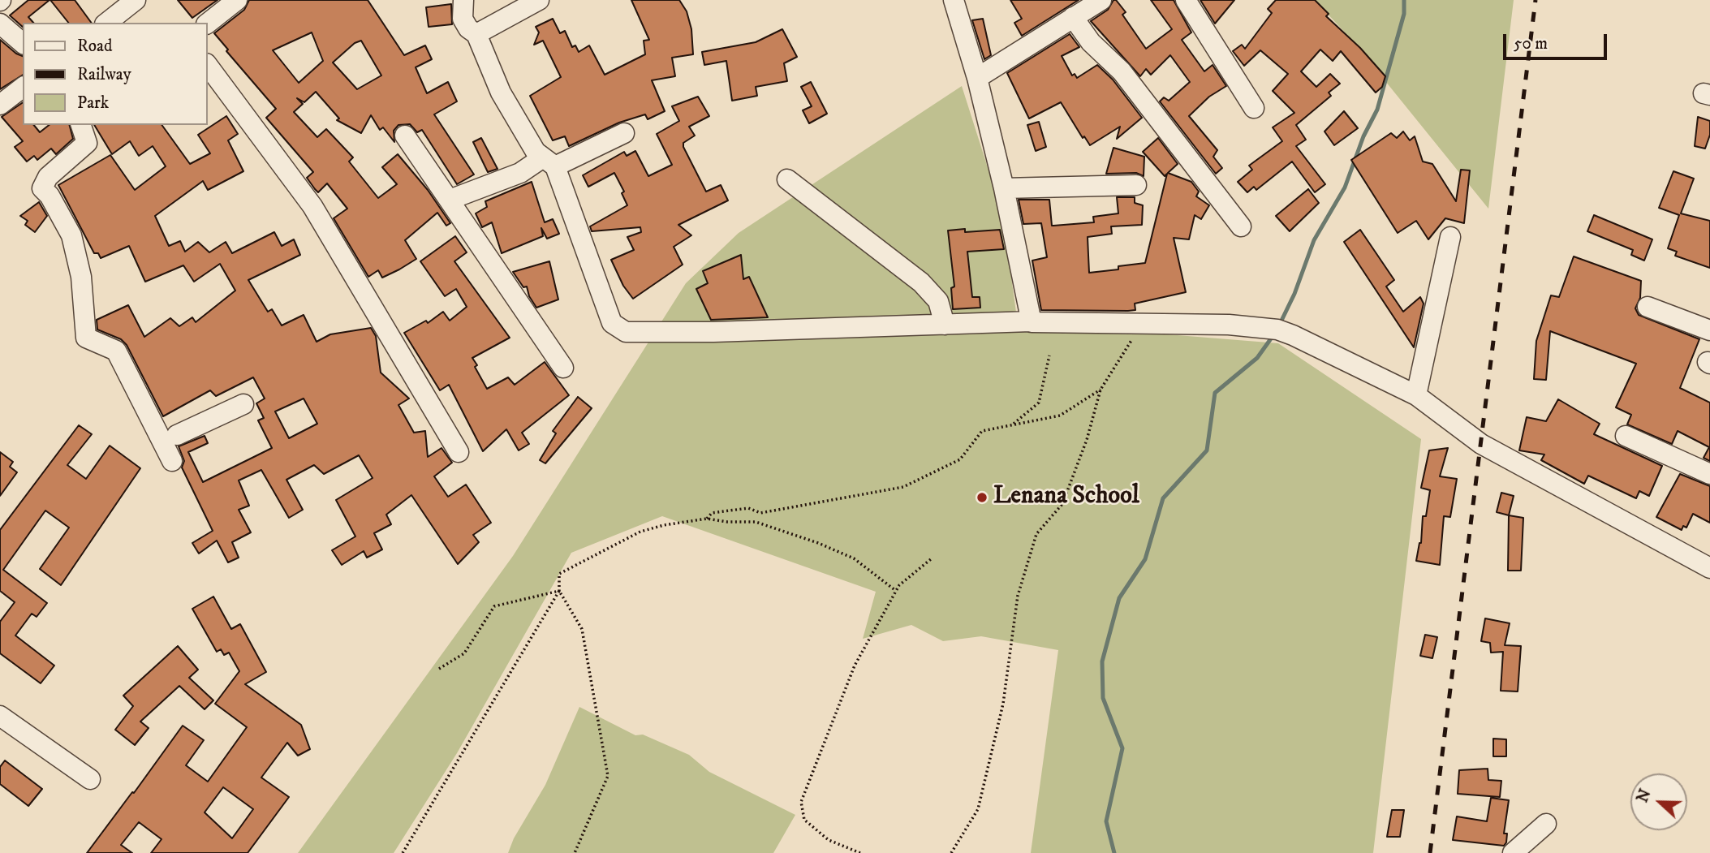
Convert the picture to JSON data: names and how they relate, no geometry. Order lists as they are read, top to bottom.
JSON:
{
  "places": ["Lenana School"],
  "legend": ["Road", "Railway", "Park"],
  "scale_bar": "50 m",
  "north": "left"
}
